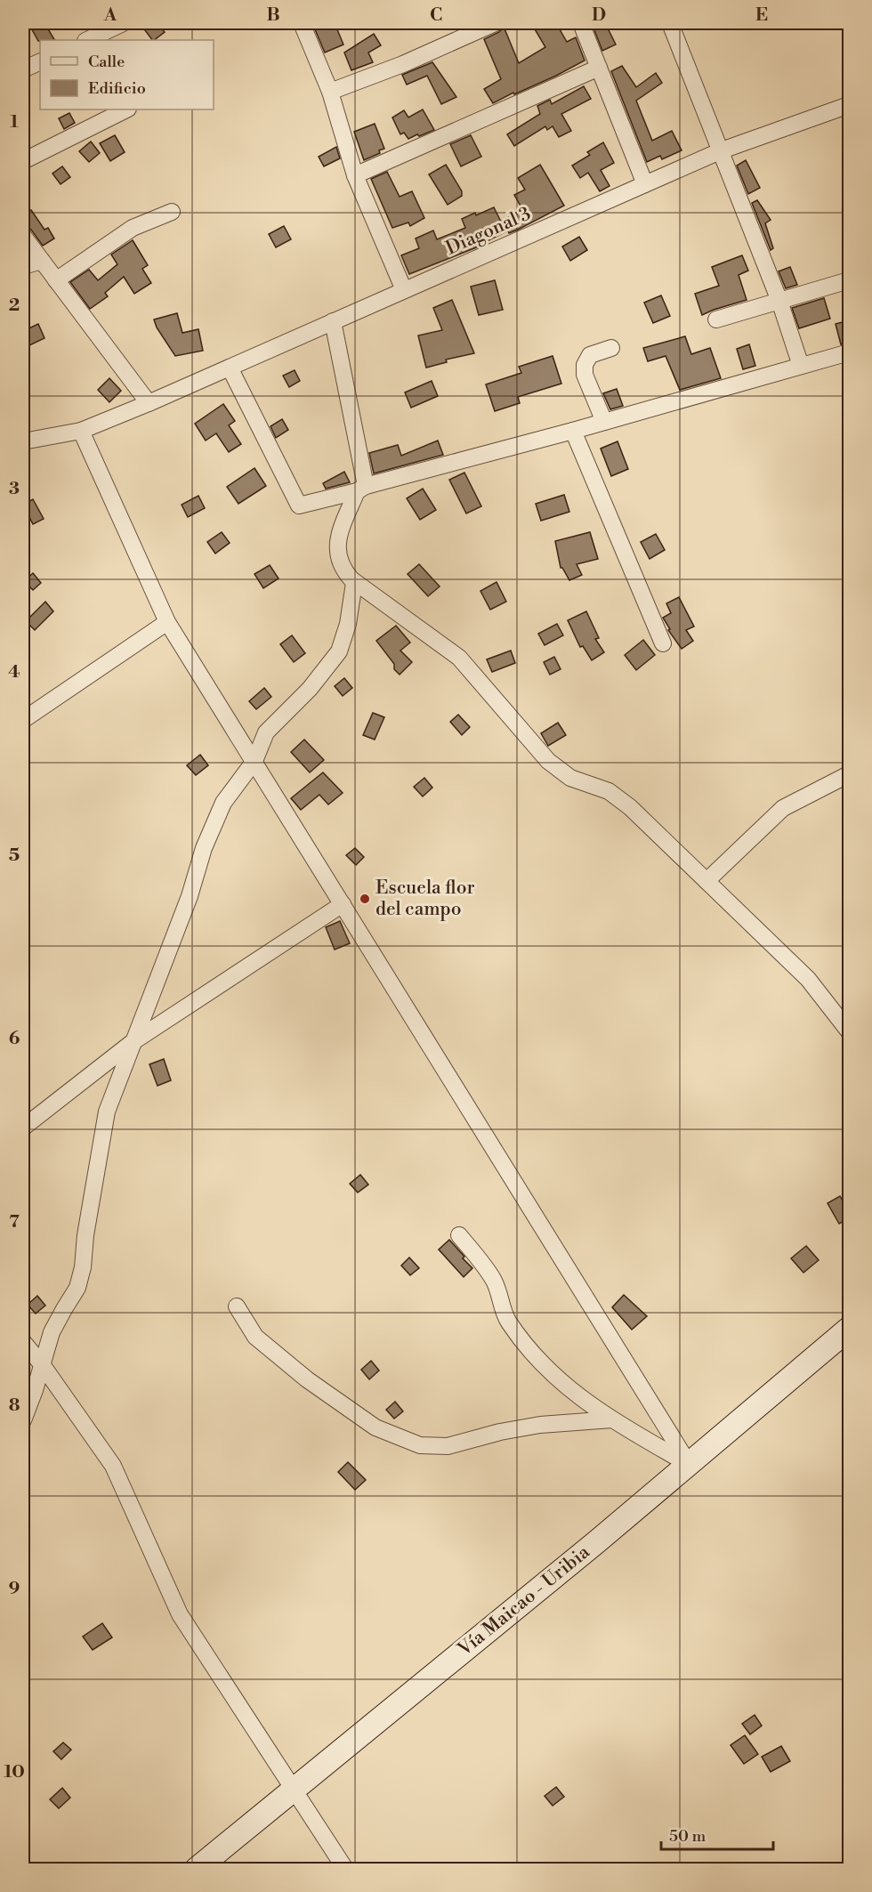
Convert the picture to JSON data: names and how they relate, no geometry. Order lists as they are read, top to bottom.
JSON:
{
  "streets": {
    "street": ["Diagonal 3", "Vía Maicao - Uribia"]
  },
  "places": ["Escuela flor del campo"],
  "legend": ["Calle", "Edificio"],
  "scale_bar": "50 m",
  "grid": {
    "columns": [
      "A",
      "B",
      "C",
      "D",
      "E"
    ],
    "rows": [
      "1",
      "2",
      "3",
      "4",
      "5",
      "6",
      "7",
      "8",
      "9",
      "10"
    ]
  }
}
